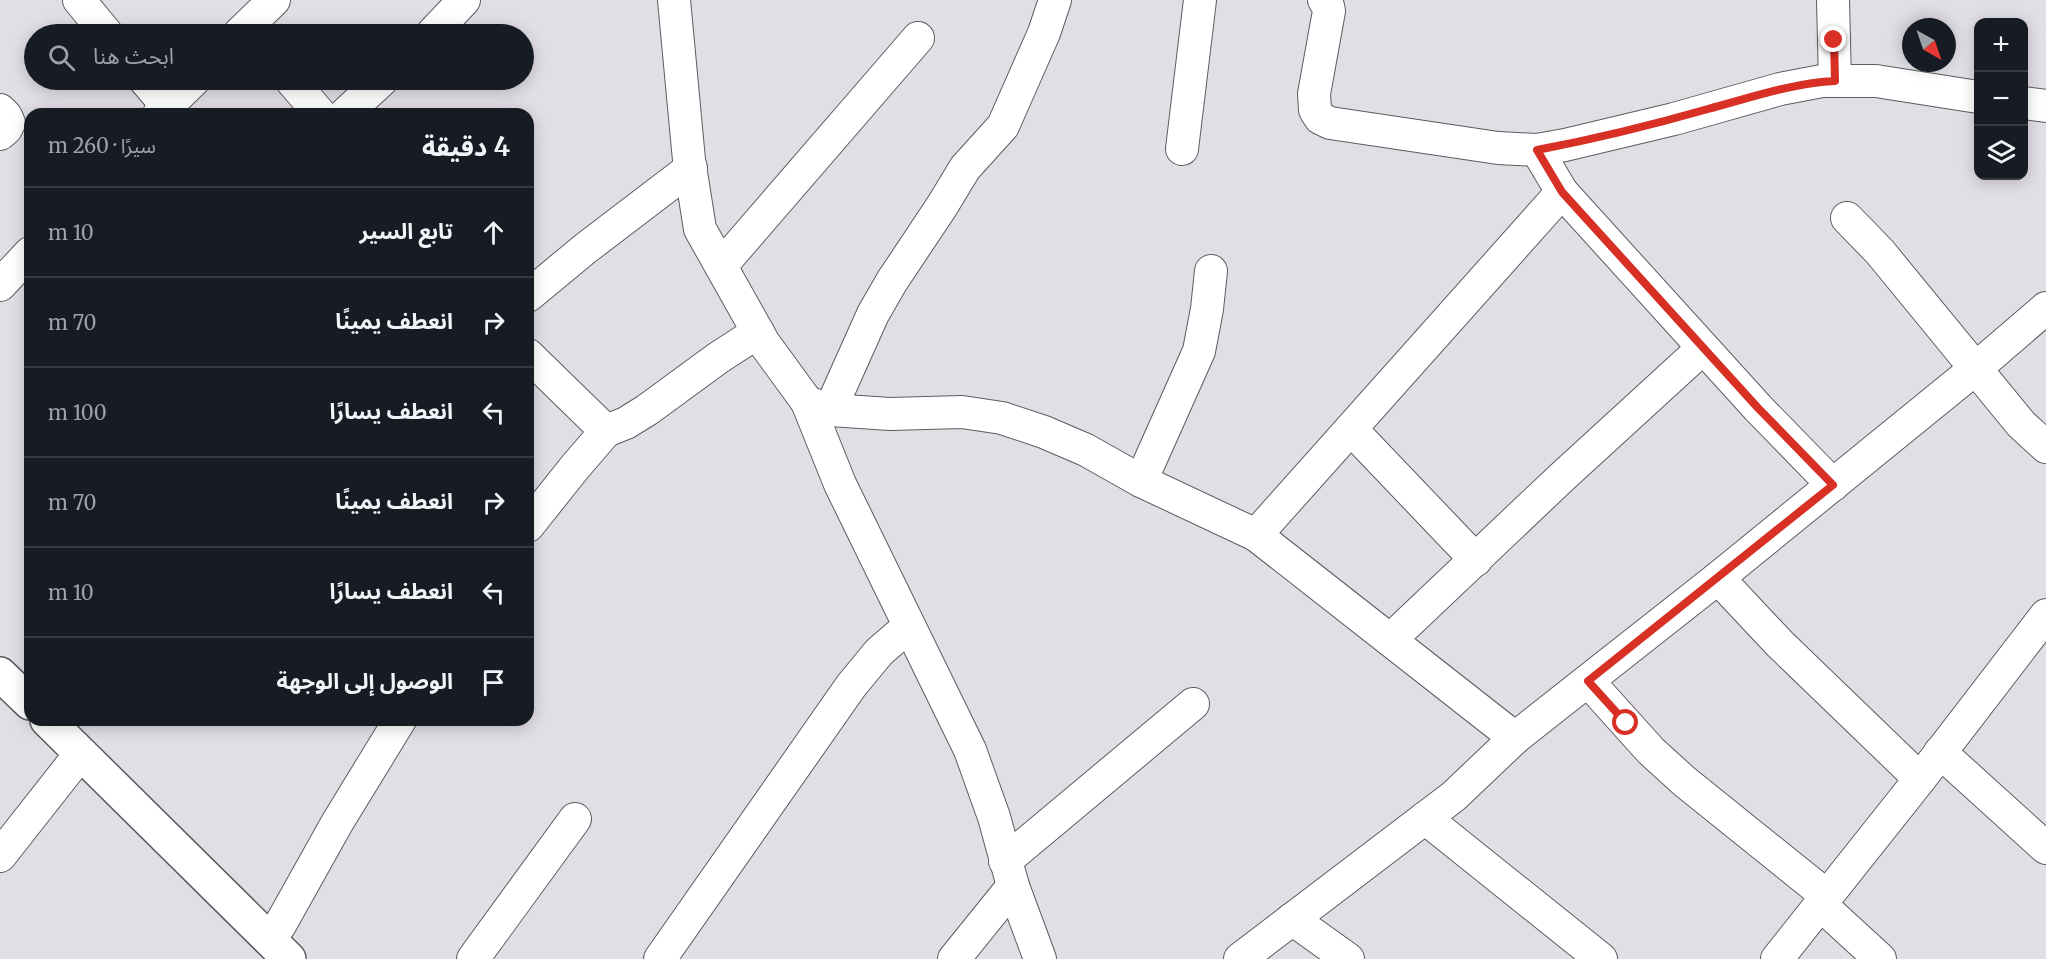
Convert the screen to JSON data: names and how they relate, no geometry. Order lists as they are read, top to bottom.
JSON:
{
  "north": "bottom right",
  "page": {
    "map_buttons": ["+", "−"],
    "search": "ابحث هنا",
    "heading": ["4 دقيقة", "سيرًا · 260 m"],
    "list": [
      ["تابع السير", "10 m"],
      ["انعطف يمينًا", "70 m"],
      ["انعطف يسارًا", "100 m"],
      ["انعطف يمينًا", "70 m"],
      ["انعطف يسارًا", "10 m"],
      "الوصول إلى الوجهة"
    ]
  }
}
